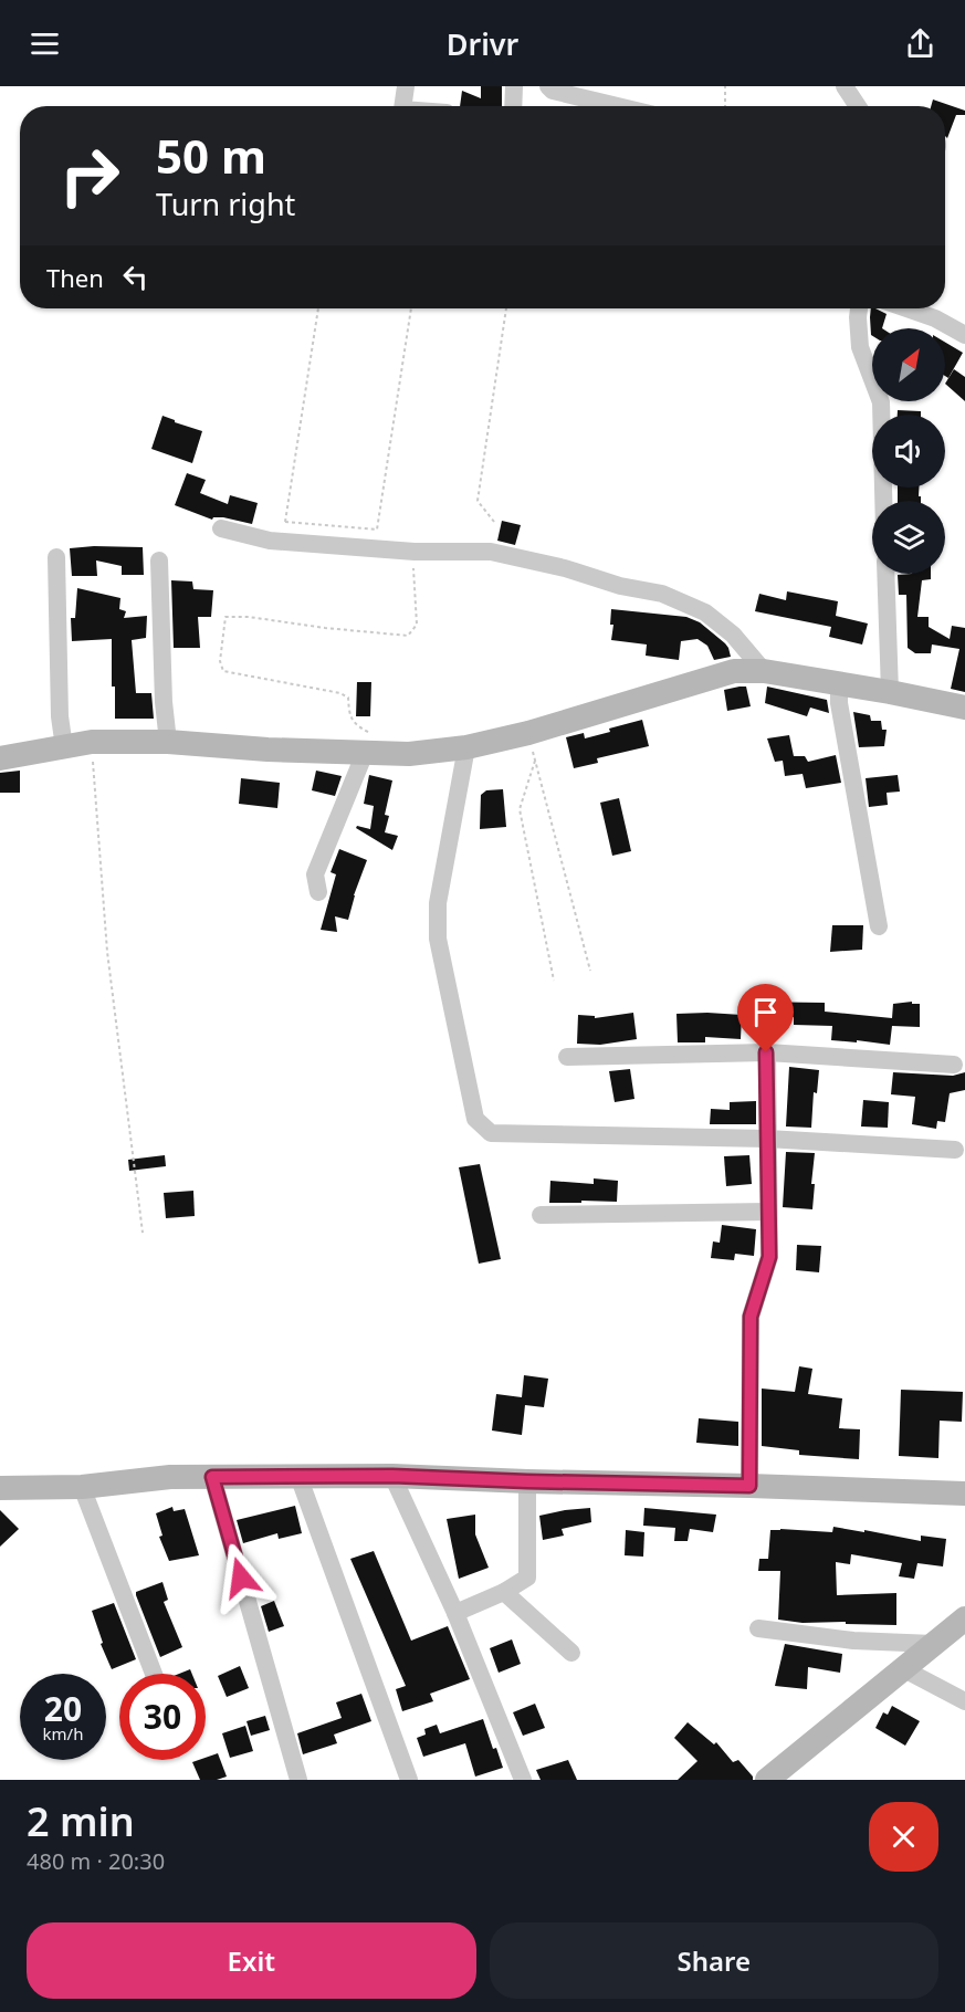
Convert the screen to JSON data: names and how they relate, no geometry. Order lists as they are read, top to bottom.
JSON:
{
  "north": "top right",
  "page": {
    "header": "Drivr",
    "turn": ["50 m", "Turn right"],
    "then": "Then",
    "speed": "20 km/h",
    "limit": "30",
    "heading": ["2 min", "480 m · 20:30"],
    "buttons": ["Exit", "Share"]
  }
}
